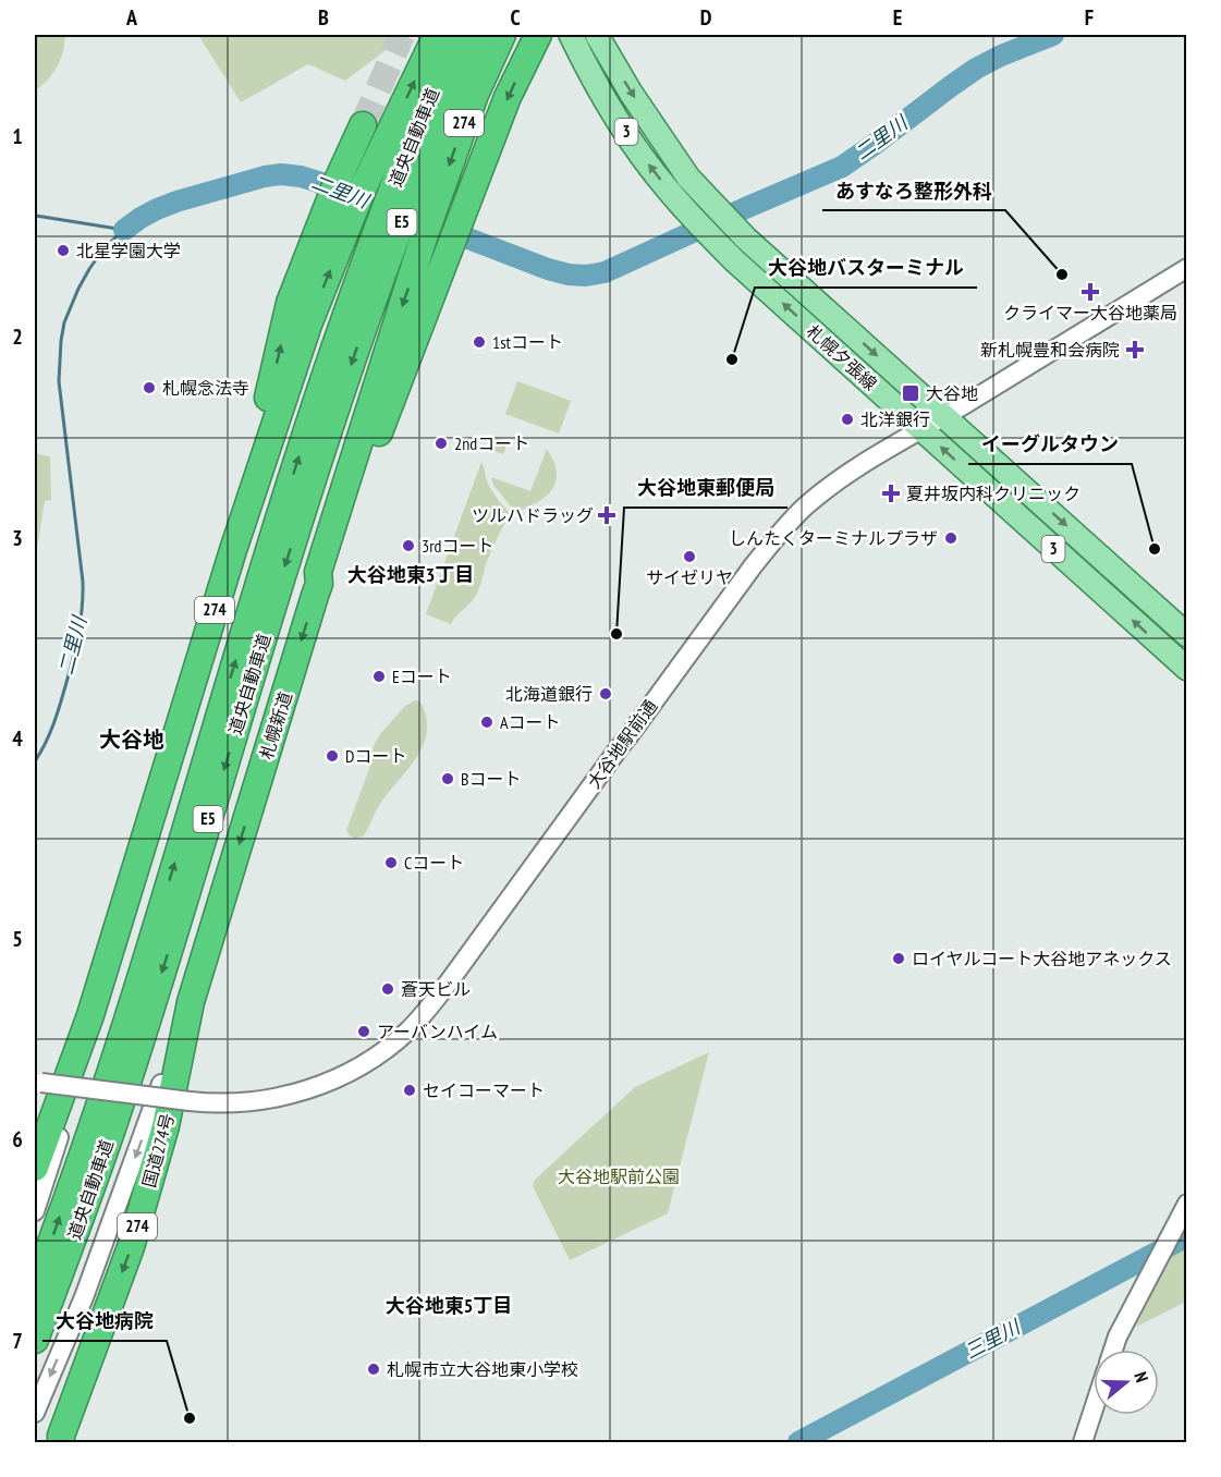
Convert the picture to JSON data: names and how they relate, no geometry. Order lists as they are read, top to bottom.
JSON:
{
  "streets": {
    "highway": [
      "274",
      "道央自動車道",
      "E5",
      "札幌新道",
      "国道274号"
    ],
    "main road": ["3", "札幌夕張線"],
    "street": ["大谷地駅前通"]
  },
  "crossings": [
    ["札幌夕張線", "大谷地駅前通"],
    ["札幌新道", "国道274号"]
  ],
  "districts": ["大谷地東3丁目", "大谷地", "大谷地東5丁目"],
  "water": ["二里川", "三里川"],
  "parks": ["大谷地駅前公園"],
  "places": {
    "other": [
      "北星学園大学",
      "あすなろ整形外科",
      "1stコート",
      "大谷地バスターミナル",
      "札幌念法寺",
      "北洋銀行",
      "2ndコート",
      "しんたくターミナルプラザ",
      "3rdコート",
      "イーグルタウン",
      "サイゼリヤ",
      "大谷地東郵便局",
      "Eコート",
      "北海道銀行",
      "Aコート",
      "Dコート",
      "Bコート",
      "Cコート",
      "ロイヤルコート大谷地アネックス",
      "蒼天ビル",
      "アーバンハイム",
      "セイコーマート",
      "札幌市立大谷地東小学校",
      "大谷地病院"
    ],
    "health": [
      "クライマー大谷地薬局",
      "新札幌豊和会病院",
      "夏井坂内科クリニック",
      "ツルハドラッグ"
    ],
    "transit": ["大谷地"]
  },
  "north": "right",
  "grid": {
    "columns": [
      "A",
      "B",
      "C",
      "D",
      "E",
      "F"
    ],
    "rows": [
      "1",
      "2",
      "3",
      "4",
      "5",
      "6",
      "7"
    ]
  }
}
